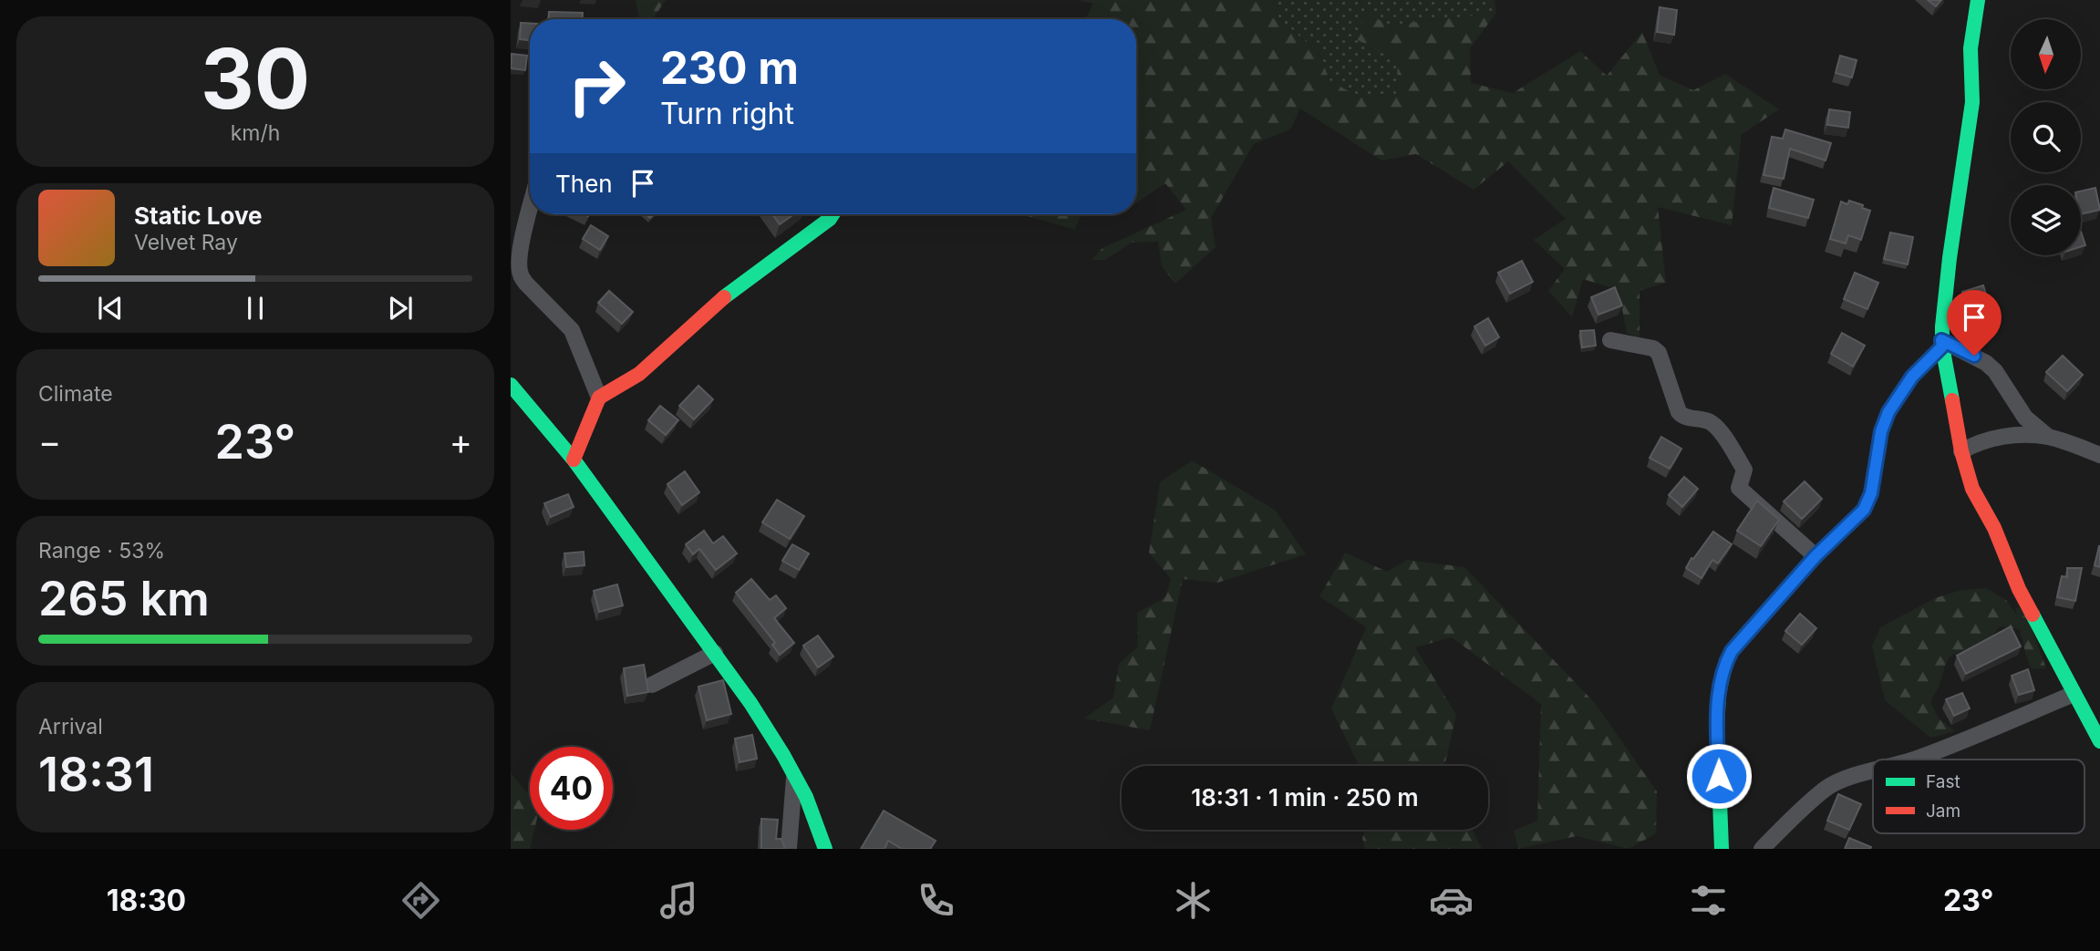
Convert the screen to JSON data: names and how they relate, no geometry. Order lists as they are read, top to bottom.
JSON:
{
  "legend": ["Fast", "Jam"],
  "north": "bottom",
  "page": {
    "tile": [
      ["30", "km/h"],
      "Climate",
      ["Range · 53%", "265 km"],
      ["Arrival", "18:31"]
    ],
    "turn": ["230 m", "Turn right"],
    "then": "Then",
    "song": ["Static Love", "Velvet Ray"],
    "heat": ["−", "23°", "+"],
    "limit": "40",
    "trip": "18:31 · 1 min · 250 m",
    "tabs": ["18:30", "23°"]
  }
}
